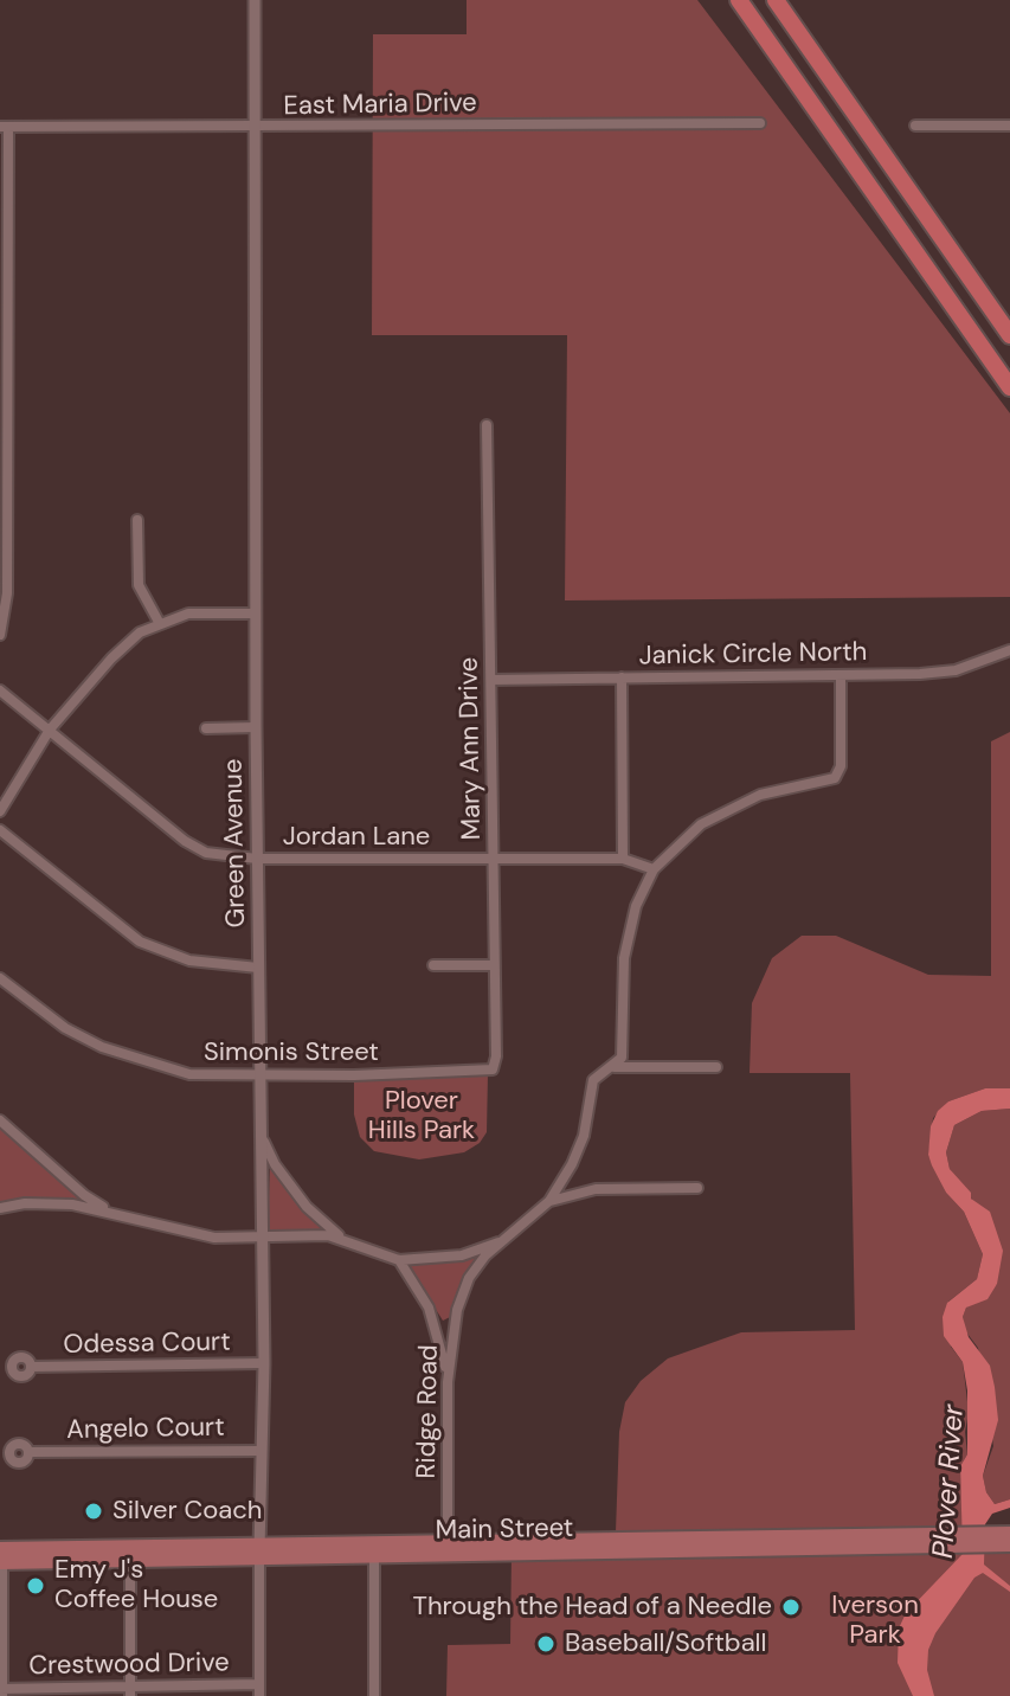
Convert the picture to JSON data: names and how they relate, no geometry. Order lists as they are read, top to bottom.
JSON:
{
  "streets": {
    "main road": ["Main Street"],
    "street": [
      "East Maria Drive",
      "Janick Circle North",
      "Mary Ann Drive",
      "Jordan Lane",
      "Green Avenue",
      "Simonis Street",
      "Odessa Court",
      "Ridge Road",
      "Angelo Court",
      "Crestwood Drive"
    ]
  },
  "crossings": [
    ["East Maria Drive", "Green Avenue"],
    ["Janick Circle North", "Mary Ann Drive"],
    ["Janick Circle North", "Ridge Road"],
    ["Mary Ann Drive", "Jordan Lane"],
    ["Mary Ann Drive", "Simonis Street"],
    ["Jordan Lane", "Green Avenue"],
    ["Jordan Lane", "Ridge Road"],
    ["Green Avenue", "Simonis Street"],
    ["Green Avenue", "Odessa Court"],
    ["Green Avenue", "Angelo Court"],
    ["Green Avenue", "Main Street"],
    ["Ridge Road", "Main Street"]
  ],
  "water": ["Plover River"],
  "parks": ["Plover Hills Park", "Iverson Park"],
  "places": [
    "Silver Coach",
    "Emy J's Coffee House",
    "Through the Head of a Needle",
    "Baseball/Softball"
  ]
}
